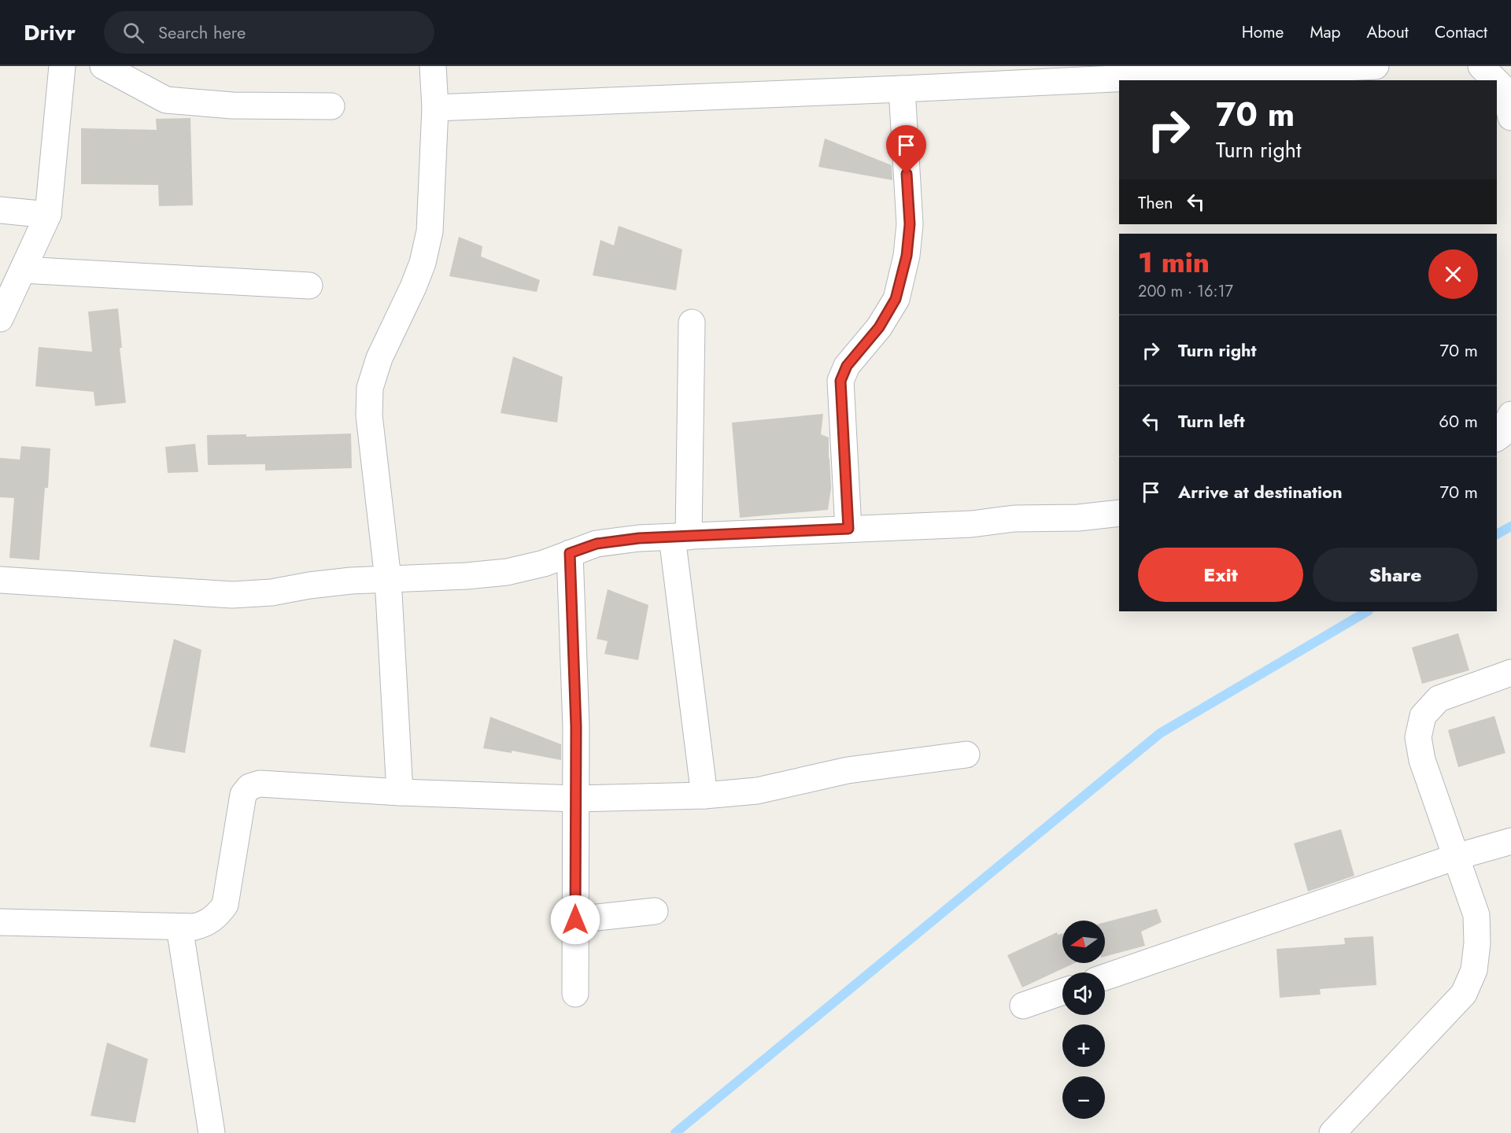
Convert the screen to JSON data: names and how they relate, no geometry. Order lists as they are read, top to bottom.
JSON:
{
  "north": "left",
  "page": {
    "header": "Drivr",
    "search": "Search here",
    "nav": [
      "Home",
      "Map",
      "About",
      "Contact"
    ],
    "turn": ["70 m", "Turn right"],
    "then": "Then",
    "heading": ["1 min", "200 m · 16:17"],
    "list": [
      {
        "name": "Turn right",
        "value": "70 m"
      },
      {
        "name": "Turn left",
        "value": "60 m"
      },
      {
        "name": "Arrive at destination",
        "value": "70 m"
      }
    ],
    "buttons": ["Exit", "Share"],
    "map_buttons": ["+", "−"]
  }
}
